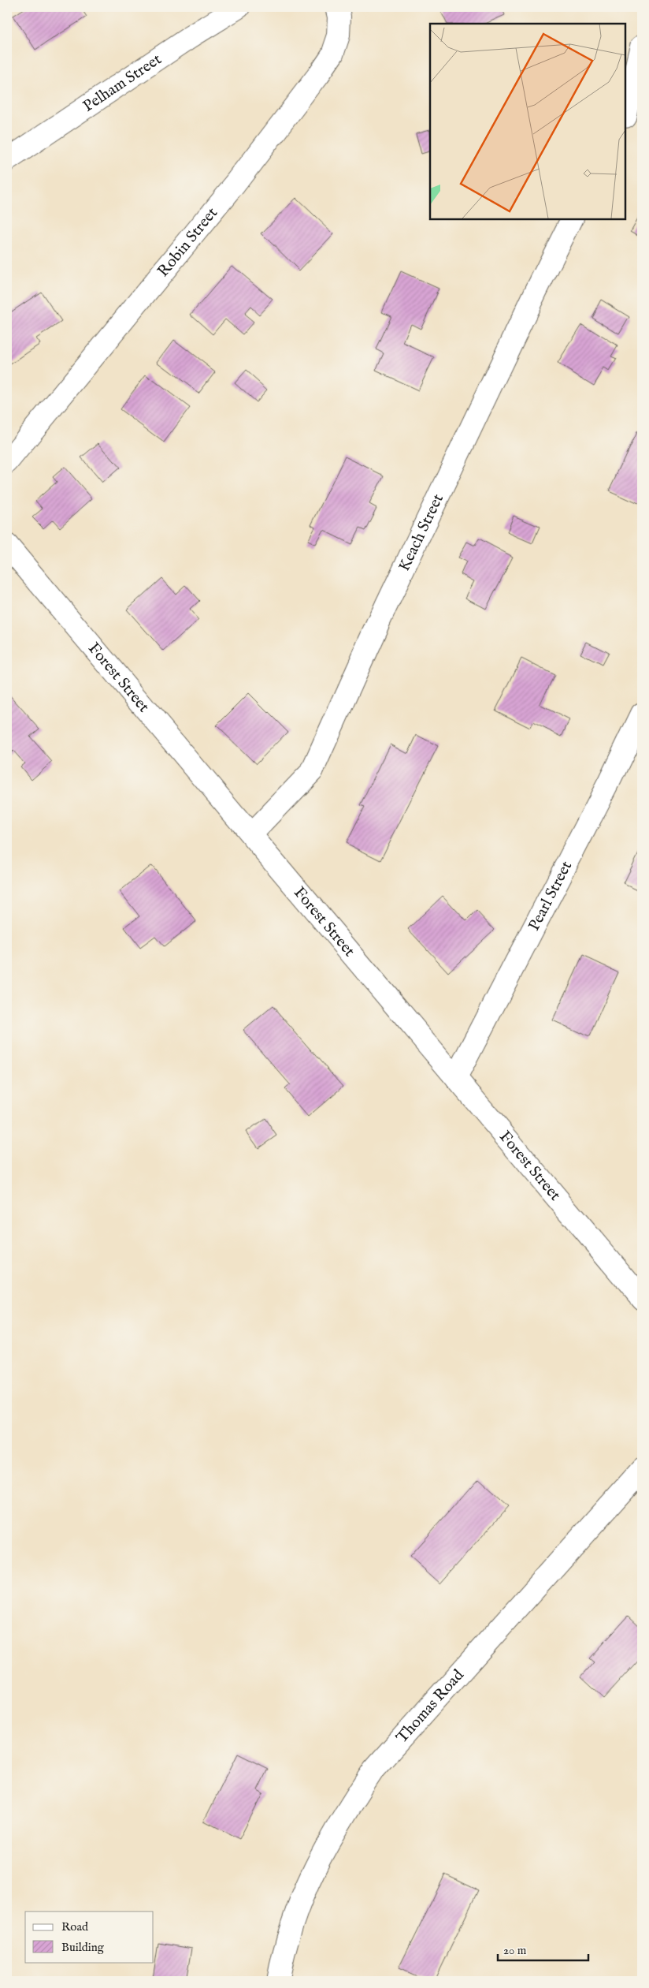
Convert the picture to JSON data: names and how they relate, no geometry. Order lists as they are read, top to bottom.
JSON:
{
  "streets": {
    "street": [
      "Pelham Street",
      "Robin Street",
      "Keach Street",
      "Forest Street",
      "Pearl Street",
      "Thomas Road"
    ]
  },
  "crossings": [
    ["Keach Street", "Forest Street"],
    ["Forest Street", "Pearl Street"]
  ],
  "legend": ["Road", "Building"],
  "scale_bar": "20 m"
}
